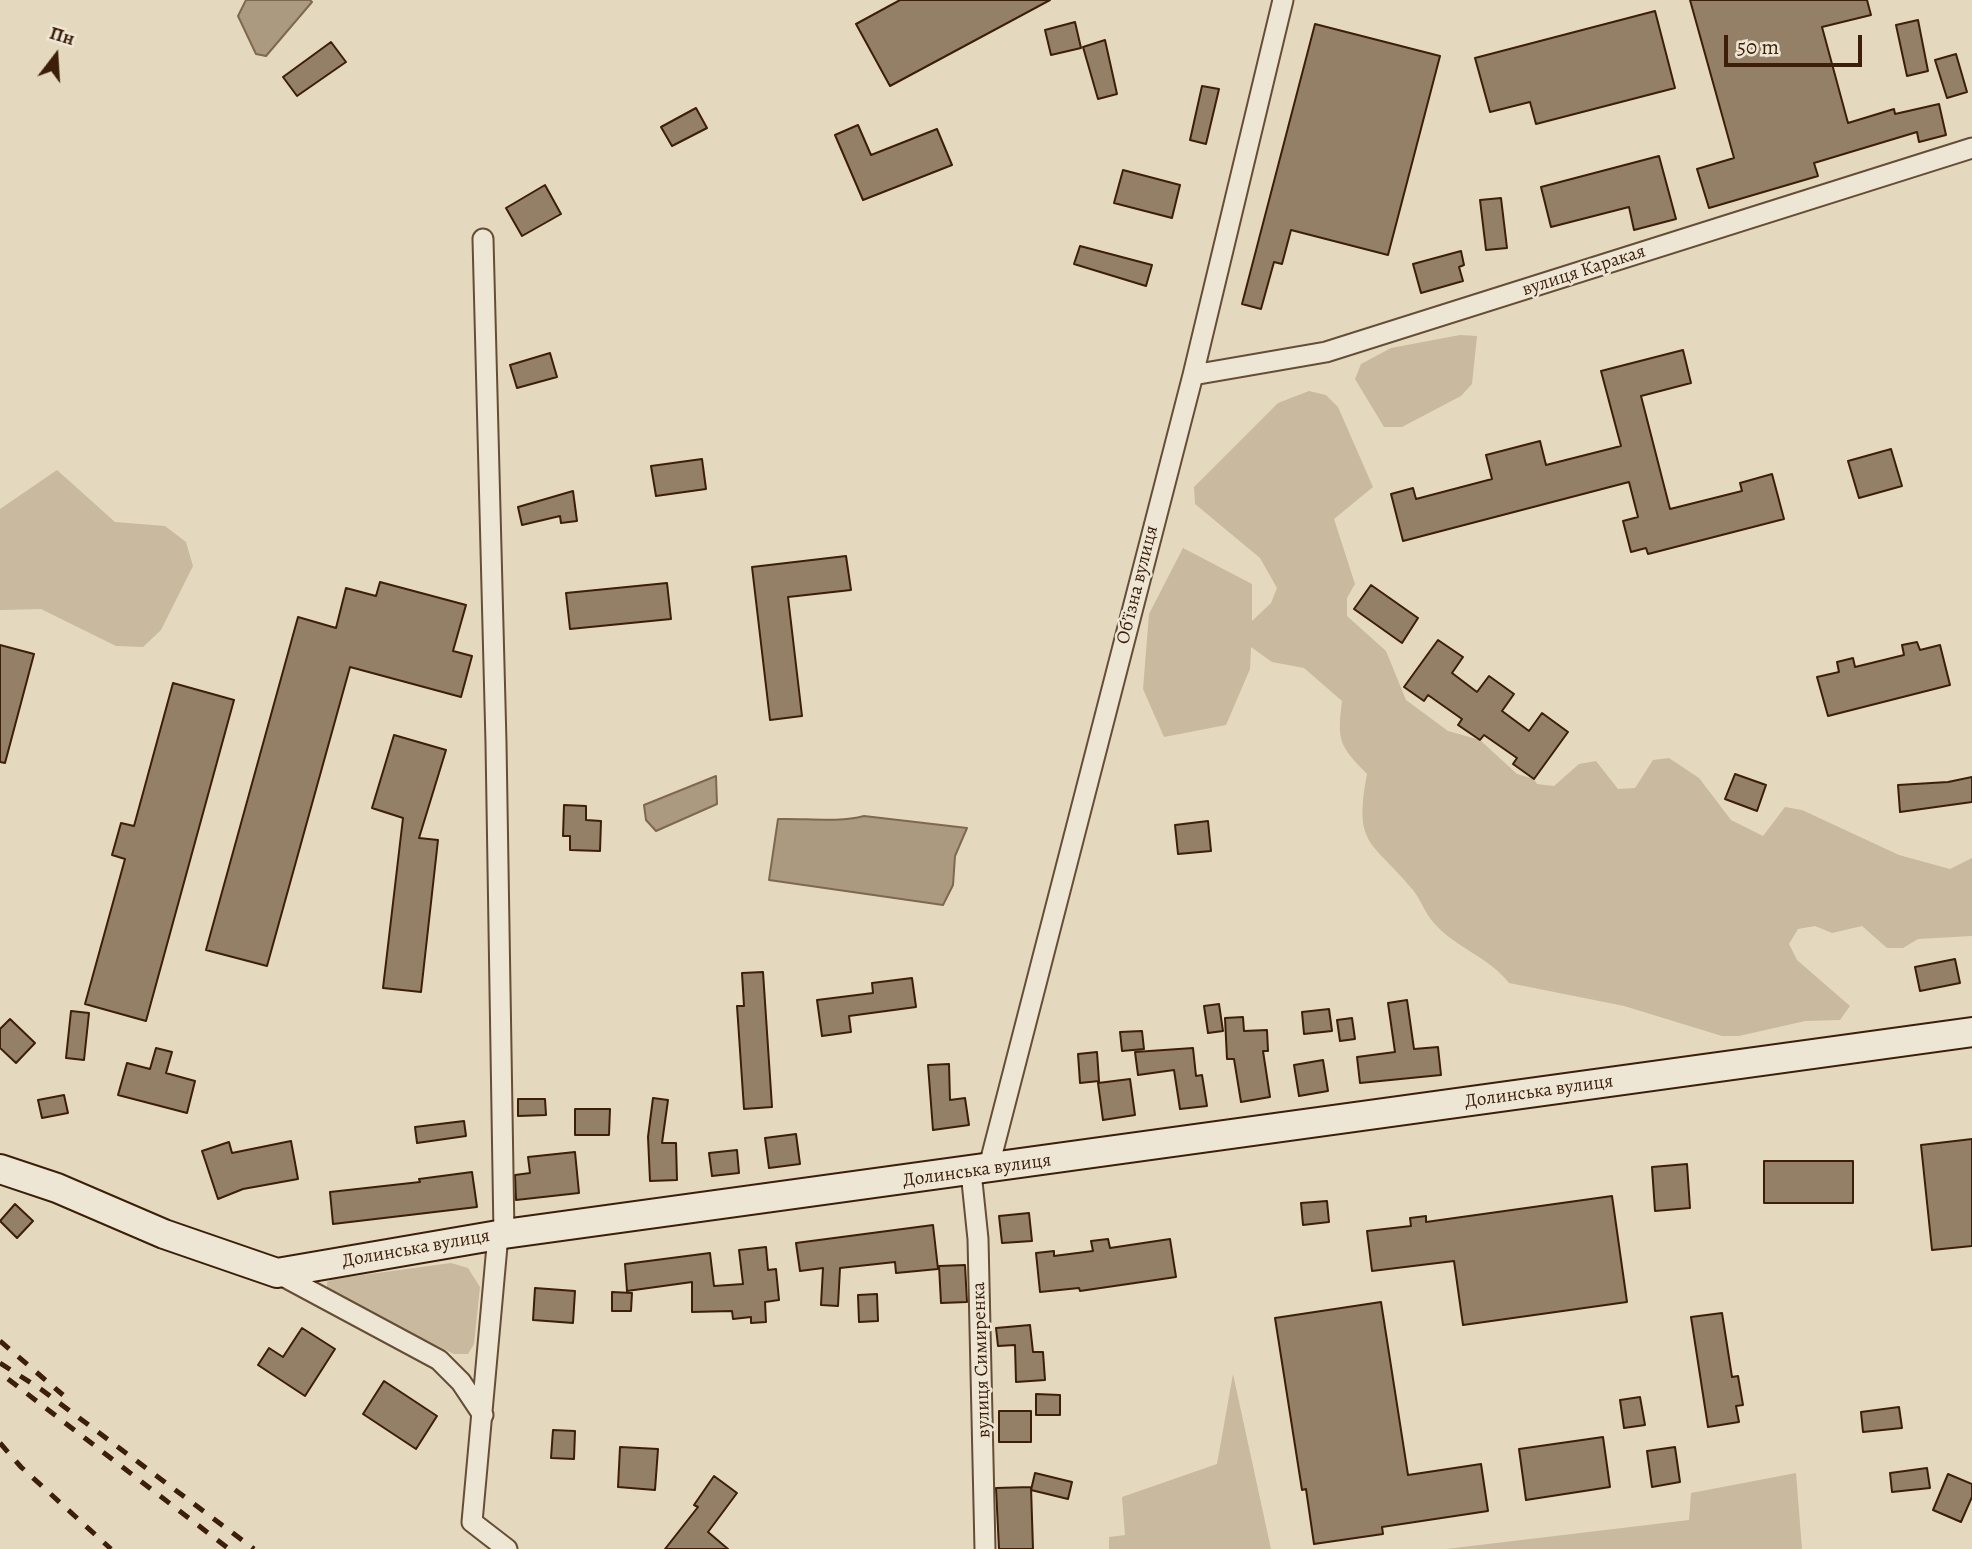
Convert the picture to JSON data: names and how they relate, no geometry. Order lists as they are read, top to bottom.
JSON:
{
  "streets": {
    "main road": ["Долинська вулиця"],
    "street": ["вулиця Каракая", "Обʼїзна вулиця", "вулиця Симиренка"]
  },
  "crossings": [
    ["вулиця Каракая", "Обʼїзна вулиця"],
    ["Обʼїзна вулиця", "Долинська вулиця"],
    ["Обʼїзна вулиця", "вулиця Симиренка"],
    ["Долинська вулиця", "вулиця Симиренка"]
  ],
  "scale_bar": "50 m",
  "north": "top"
}
